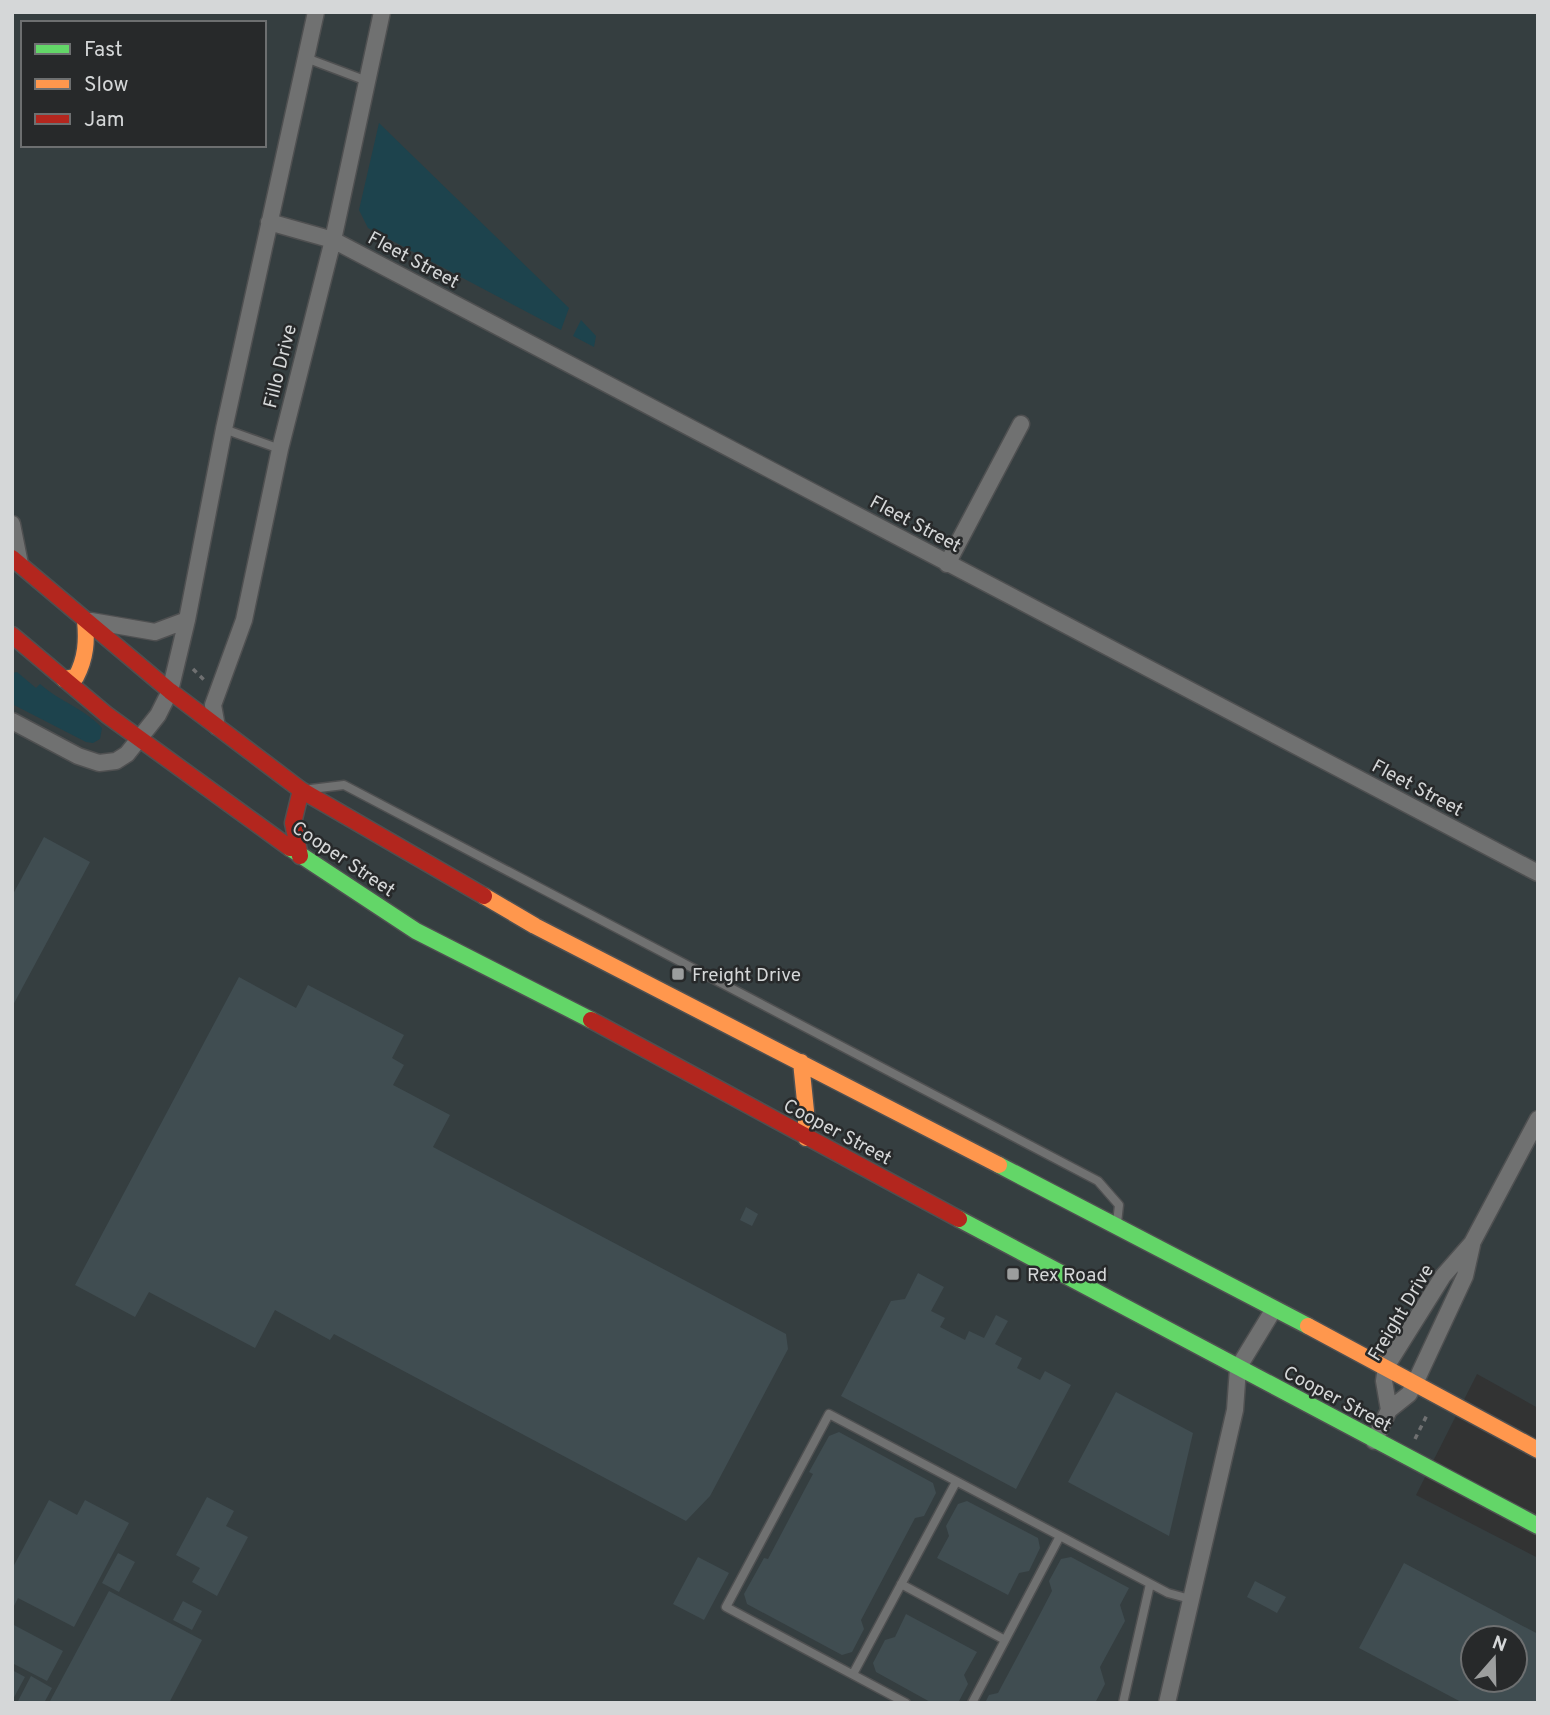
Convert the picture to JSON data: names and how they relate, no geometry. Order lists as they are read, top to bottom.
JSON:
{
  "streets": {
    "main road": ["Cooper Street"],
    "street": ["Fleet Street", "Fillo Drive", "Freight Drive"]
  },
  "crossings": [
    ["Fleet Street", "Fillo Drive"],
    ["Fillo Drive", "Cooper Street"],
    ["Cooper Street", "Freight Drive"]
  ],
  "places": {
    "transit": ["Freight Drive", "Rex Road"]
  },
  "legend": ["Fast", "Slow", "Jam"],
  "north": "top"
}
